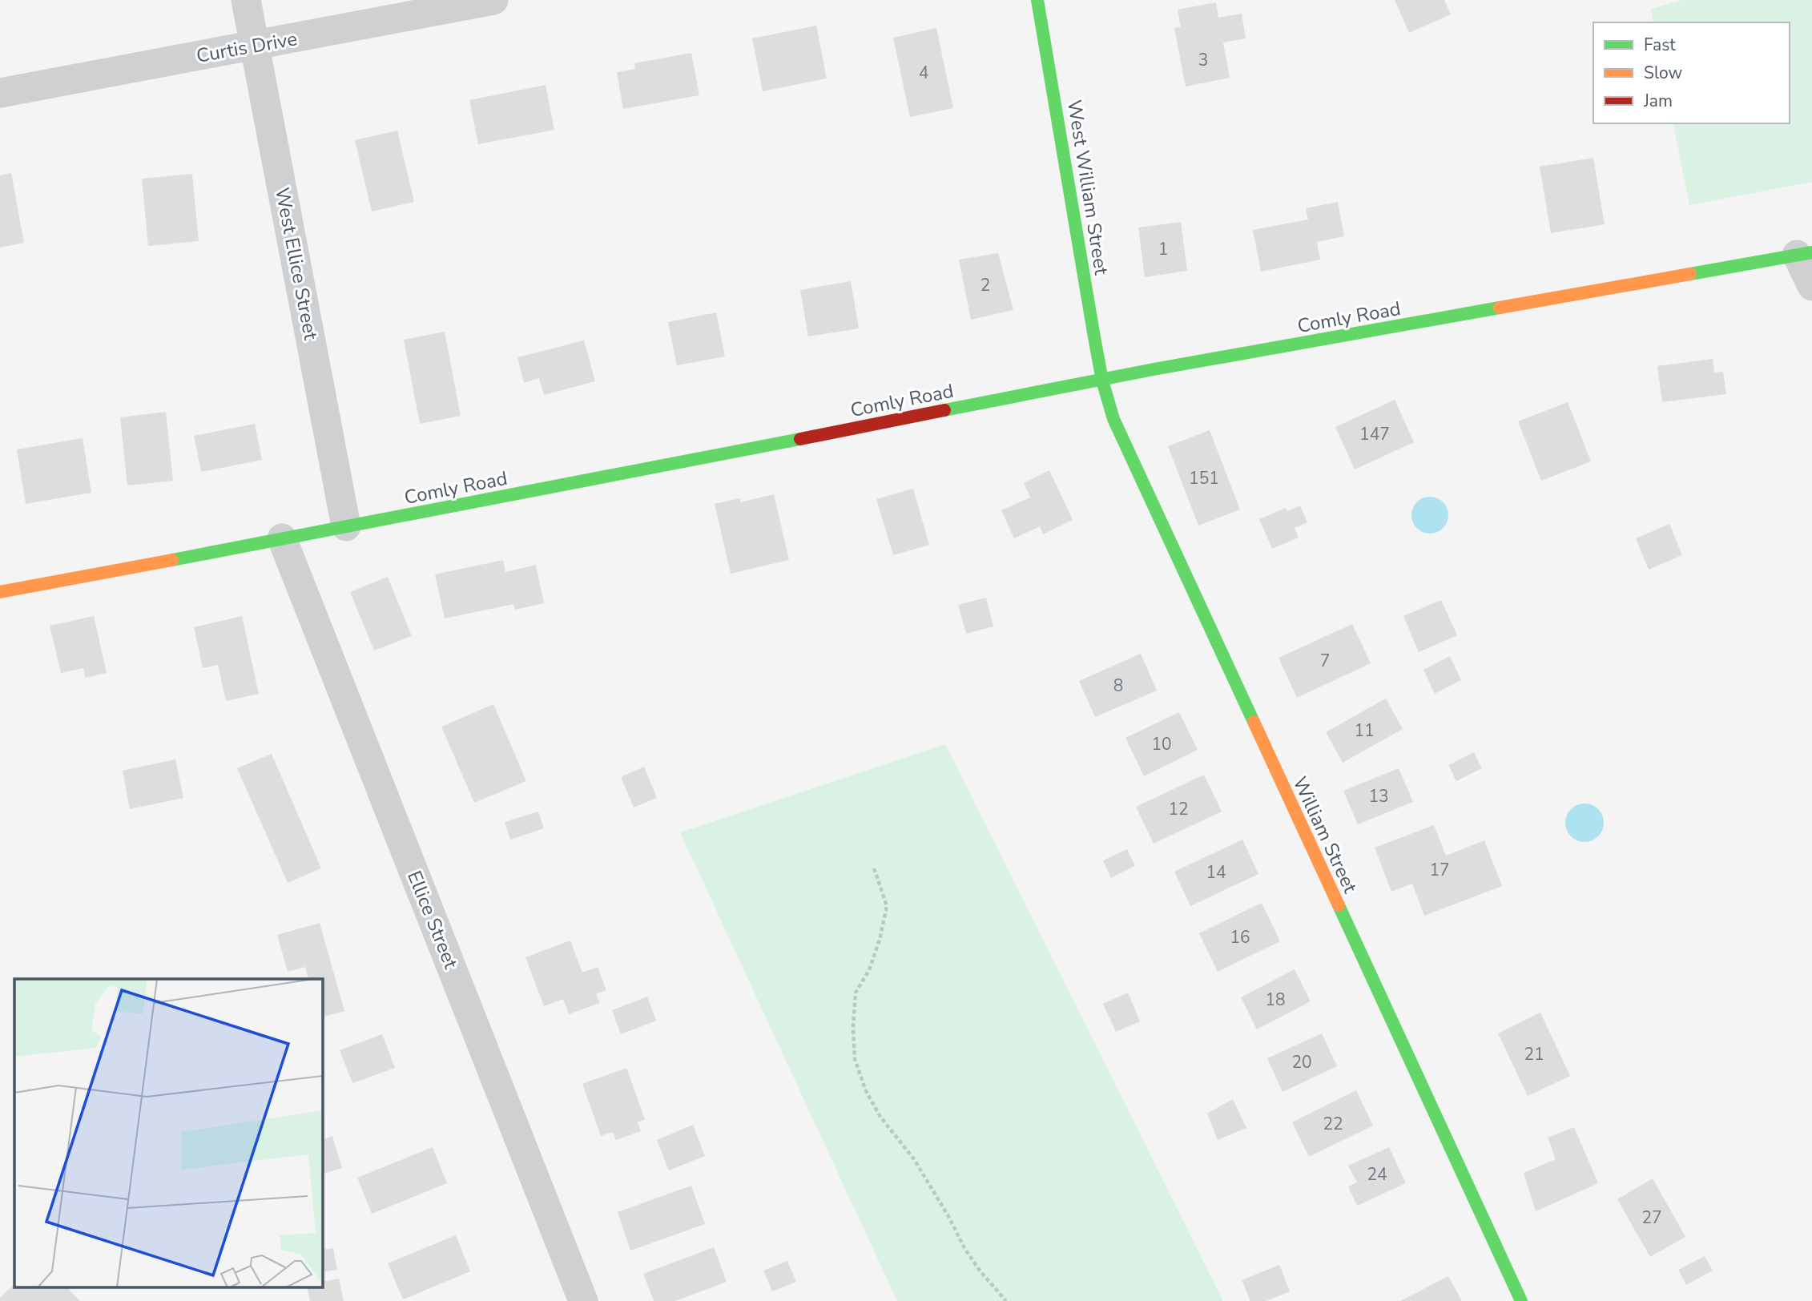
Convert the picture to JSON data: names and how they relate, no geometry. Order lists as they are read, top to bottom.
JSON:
{
  "streets": {
    "main road": ["West William Street", "Comly Road", "William Street"],
    "street": ["Curtis Drive", "West Ellice Street", "Ellice Street"]
  },
  "crossings": [
    ["Curtis Drive", "West Ellice Street"],
    ["West William Street", "Comly Road"],
    ["West William Street", "William Street"],
    ["West Ellice Street", "Comly Road"],
    ["Comly Road", "William Street"],
    ["Comly Road", "Ellice Street"]
  ],
  "house_numbers": [
    "3",
    "4",
    "1",
    "2",
    "147",
    "151",
    "7",
    "8",
    "11",
    "10",
    "13",
    "12",
    "17",
    "14",
    "16",
    "18",
    "21",
    "20",
    "22",
    "24",
    "27"
  ],
  "legend": ["Fast", "Slow", "Jam"]
}
